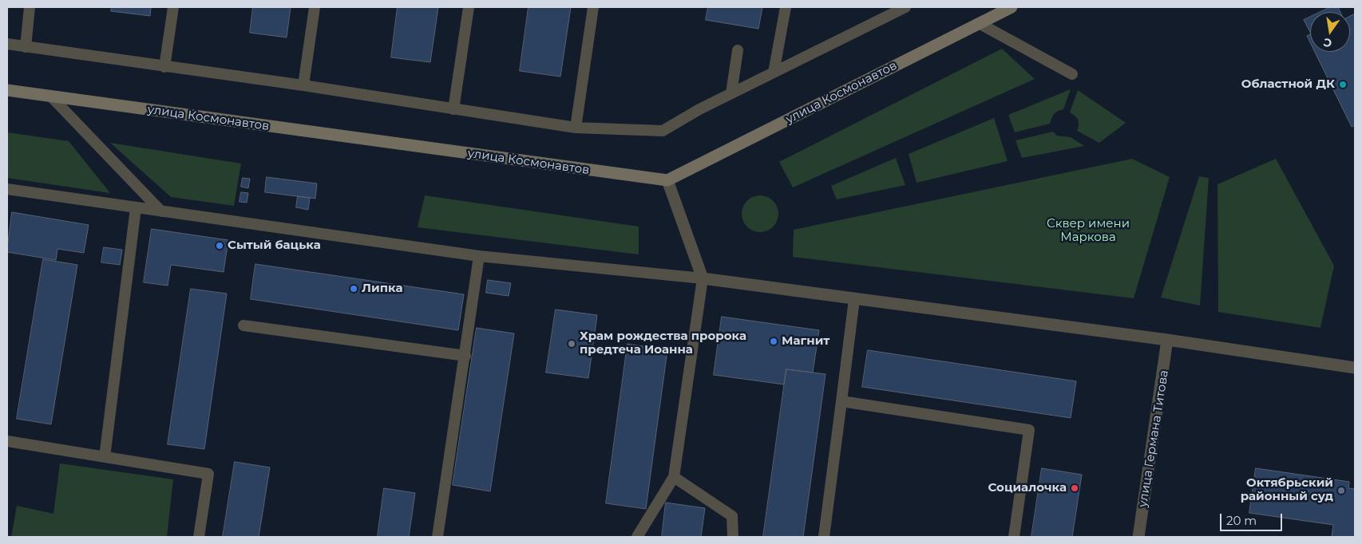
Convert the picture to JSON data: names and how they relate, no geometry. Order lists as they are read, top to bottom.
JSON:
{
  "streets": {
    "main road": ["улица Космонавтов"],
    "street": ["улица Германа Титова"]
  },
  "parks": ["Сквер имени Маркова"],
  "places": [
    "Областной ДК",
    "Сытый бацька",
    "Липка",
    "Магнит",
    "Храм рождества пророка предтеча Иоанна",
    "Социалочка",
    "Октябрьский районный суд"
  ],
  "scale_bar": "20 m",
  "north": "bottom"
}
